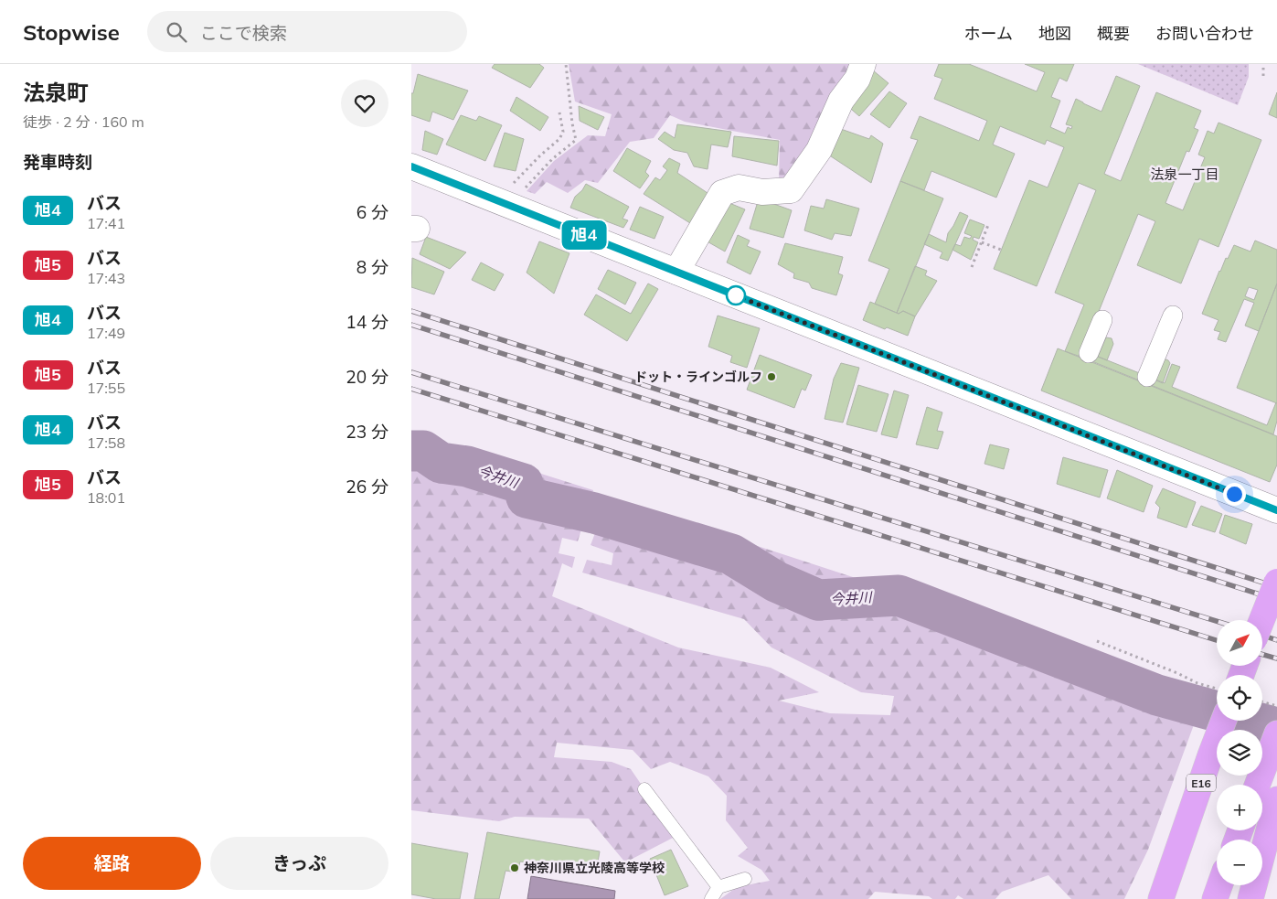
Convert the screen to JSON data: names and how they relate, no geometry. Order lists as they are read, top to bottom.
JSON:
{
  "streets": {
    "highway": ["E16"]
  },
  "districts": ["法泉一丁目"],
  "water": ["今井川"],
  "places": ["ドット・ラインゴルフ", "神奈川県立光陵高等学校"],
  "lines": ["bus line 旭4"],
  "north": "top right",
  "page": {
    "header": "Stopwise",
    "search": "ここで検索",
    "nav": [
      "ホーム",
      "地図",
      "概要",
      "お問い合わせ"
    ],
    "heading": [
      ["法泉町", "徒歩 · 2 分 · 160 m"],
      "発車時刻"
    ],
    "on_map": "旭4",
    "list": [
      {
        "mark": "旭4",
        "name": "バス",
        "note": "17:41",
        "value": "6 分"
      },
      {
        "mark": "旭5",
        "name": "バス",
        "note": "17:43",
        "value": "8 分"
      },
      {
        "mark": "旭4",
        "name": "バス",
        "note": "17:49",
        "value": "14 分"
      },
      {
        "mark": "旭5",
        "name": "バス",
        "note": "17:55",
        "value": "20 分"
      },
      {
        "mark": "旭4",
        "name": "バス",
        "note": "17:58",
        "value": "23 分"
      },
      {
        "mark": "旭5",
        "name": "バス",
        "note": "18:01",
        "value": "26 分"
      }
    ],
    "map_buttons": ["+", "−"],
    "buttons": ["経路", "きっぷ"]
  }
}
